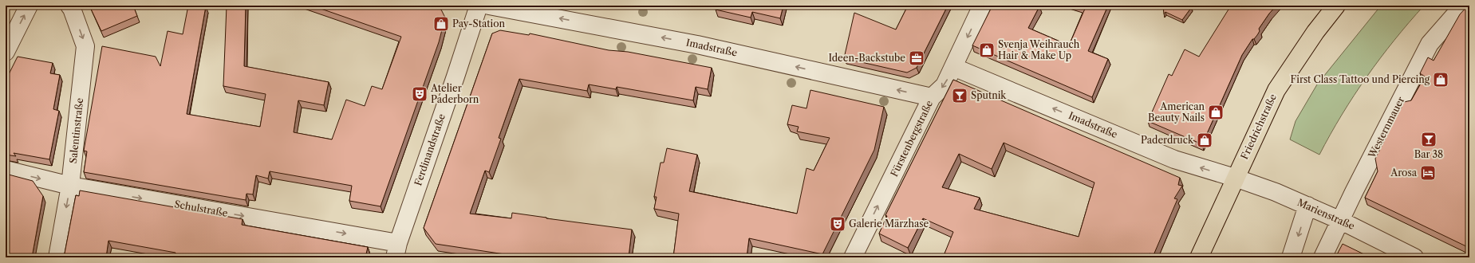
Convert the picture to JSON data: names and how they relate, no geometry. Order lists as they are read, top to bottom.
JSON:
{
  "streets": {
    "main road": ["Friedrichstraße"],
    "street": [
      "Imadstraße",
      "Westernmauer",
      "Salentinstraße",
      "Fürstenbergstraße",
      "Ferdinandstraße",
      "Schulstraße",
      "Marienstraße"
    ]
  },
  "crossings": [
    ["Imadstraße", "Friedrichstraße"],
    ["Imadstraße", "Fürstenbergstraße"],
    ["Imadstraße", "Marienstraße"],
    ["Friedrichstraße", "Marienstraße"],
    ["Westernmauer", "Marienstraße"],
    ["Salentinstraße", "Schulstraße"],
    ["Ferdinandstraße", "Schulstraße"]
  ],
  "one_way": ["Imadstraße", "Salentinstraße", "Schulstraße"],
  "places": {
    "shop": [
      "Pay-Station",
      "Svenja Weihrauch Hair & Make Up",
      "First Class Tattoo und Piercing",
      "American Beauty Nails",
      "Paderdruck"
    ],
    "office": ["Ideen-Backstube"],
    "theatre": ["Atelier Paderborn", "Galerie Märzhase"],
    "bar": ["Sputnik", "Bar 38"],
    "hotel": ["Arosa"]
  }
}
